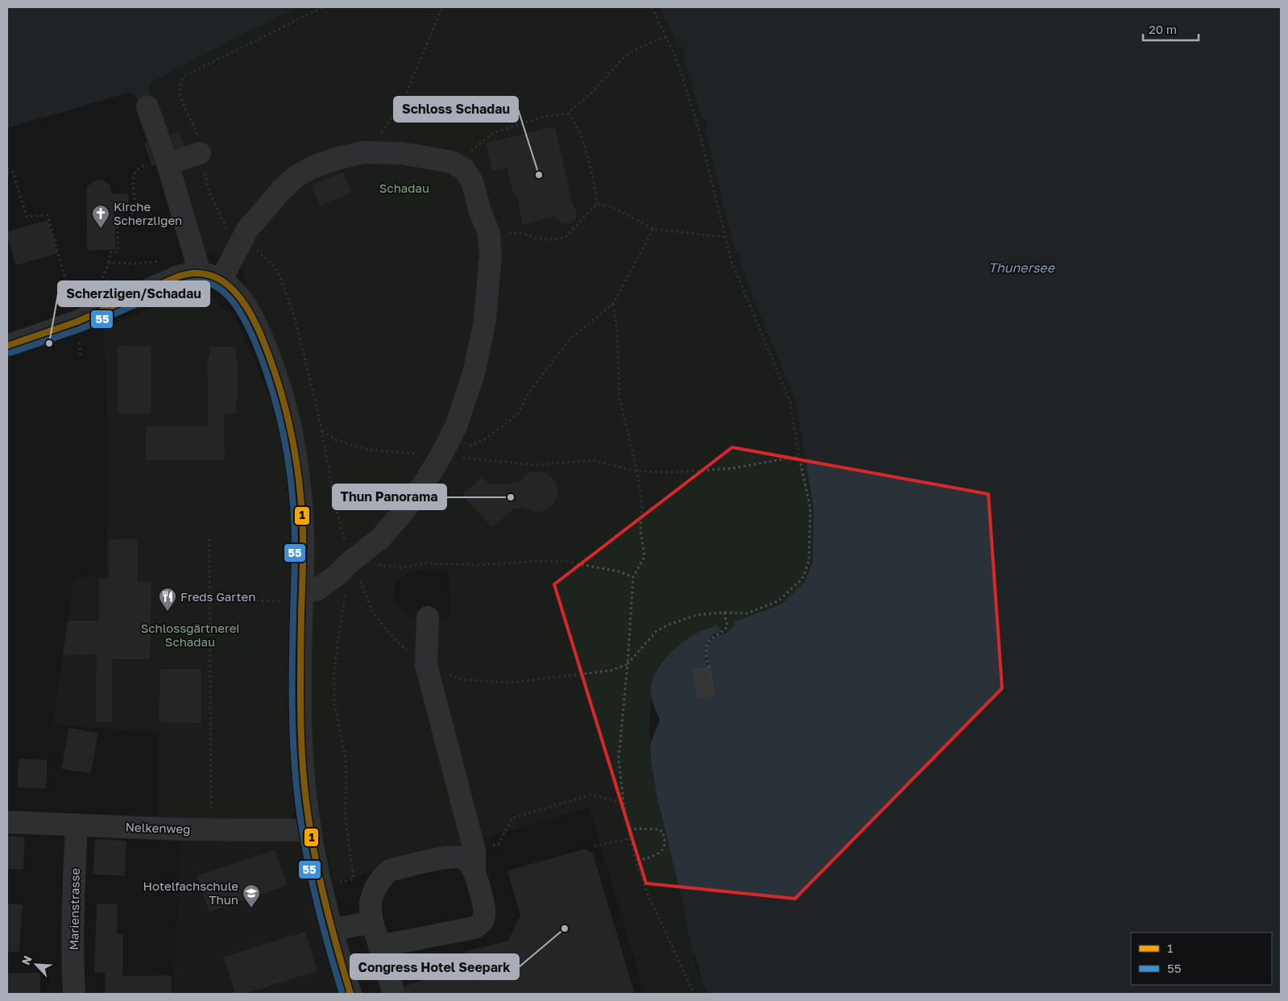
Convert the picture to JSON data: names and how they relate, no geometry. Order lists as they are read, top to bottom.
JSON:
{
  "streets": {
    "street": ["Nelkenweg", "Marienstrasse"]
  },
  "crossings": [
    ["Nelkenweg", "Marienstrasse"]
  ],
  "water": ["Thunersee"],
  "parks": ["Schadau", "Schlossgärtnerei Schadau"],
  "places": {
    "other": [
      "Schloss Schadau",
      "Scherzligen/Schadau",
      "Thun Panorama",
      "Congress Hotel Seepark"
    ],
    "church": ["Kirche Scherzligen"],
    "restaurant": ["Freds Garten"],
    "school or university": ["Hotelfachschule Thun"]
  },
  "lines": ["transit line 1", "transit line 55"],
  "legend": ["1", "55"],
  "scale_bar": "20 m",
  "north": "top left"
}
